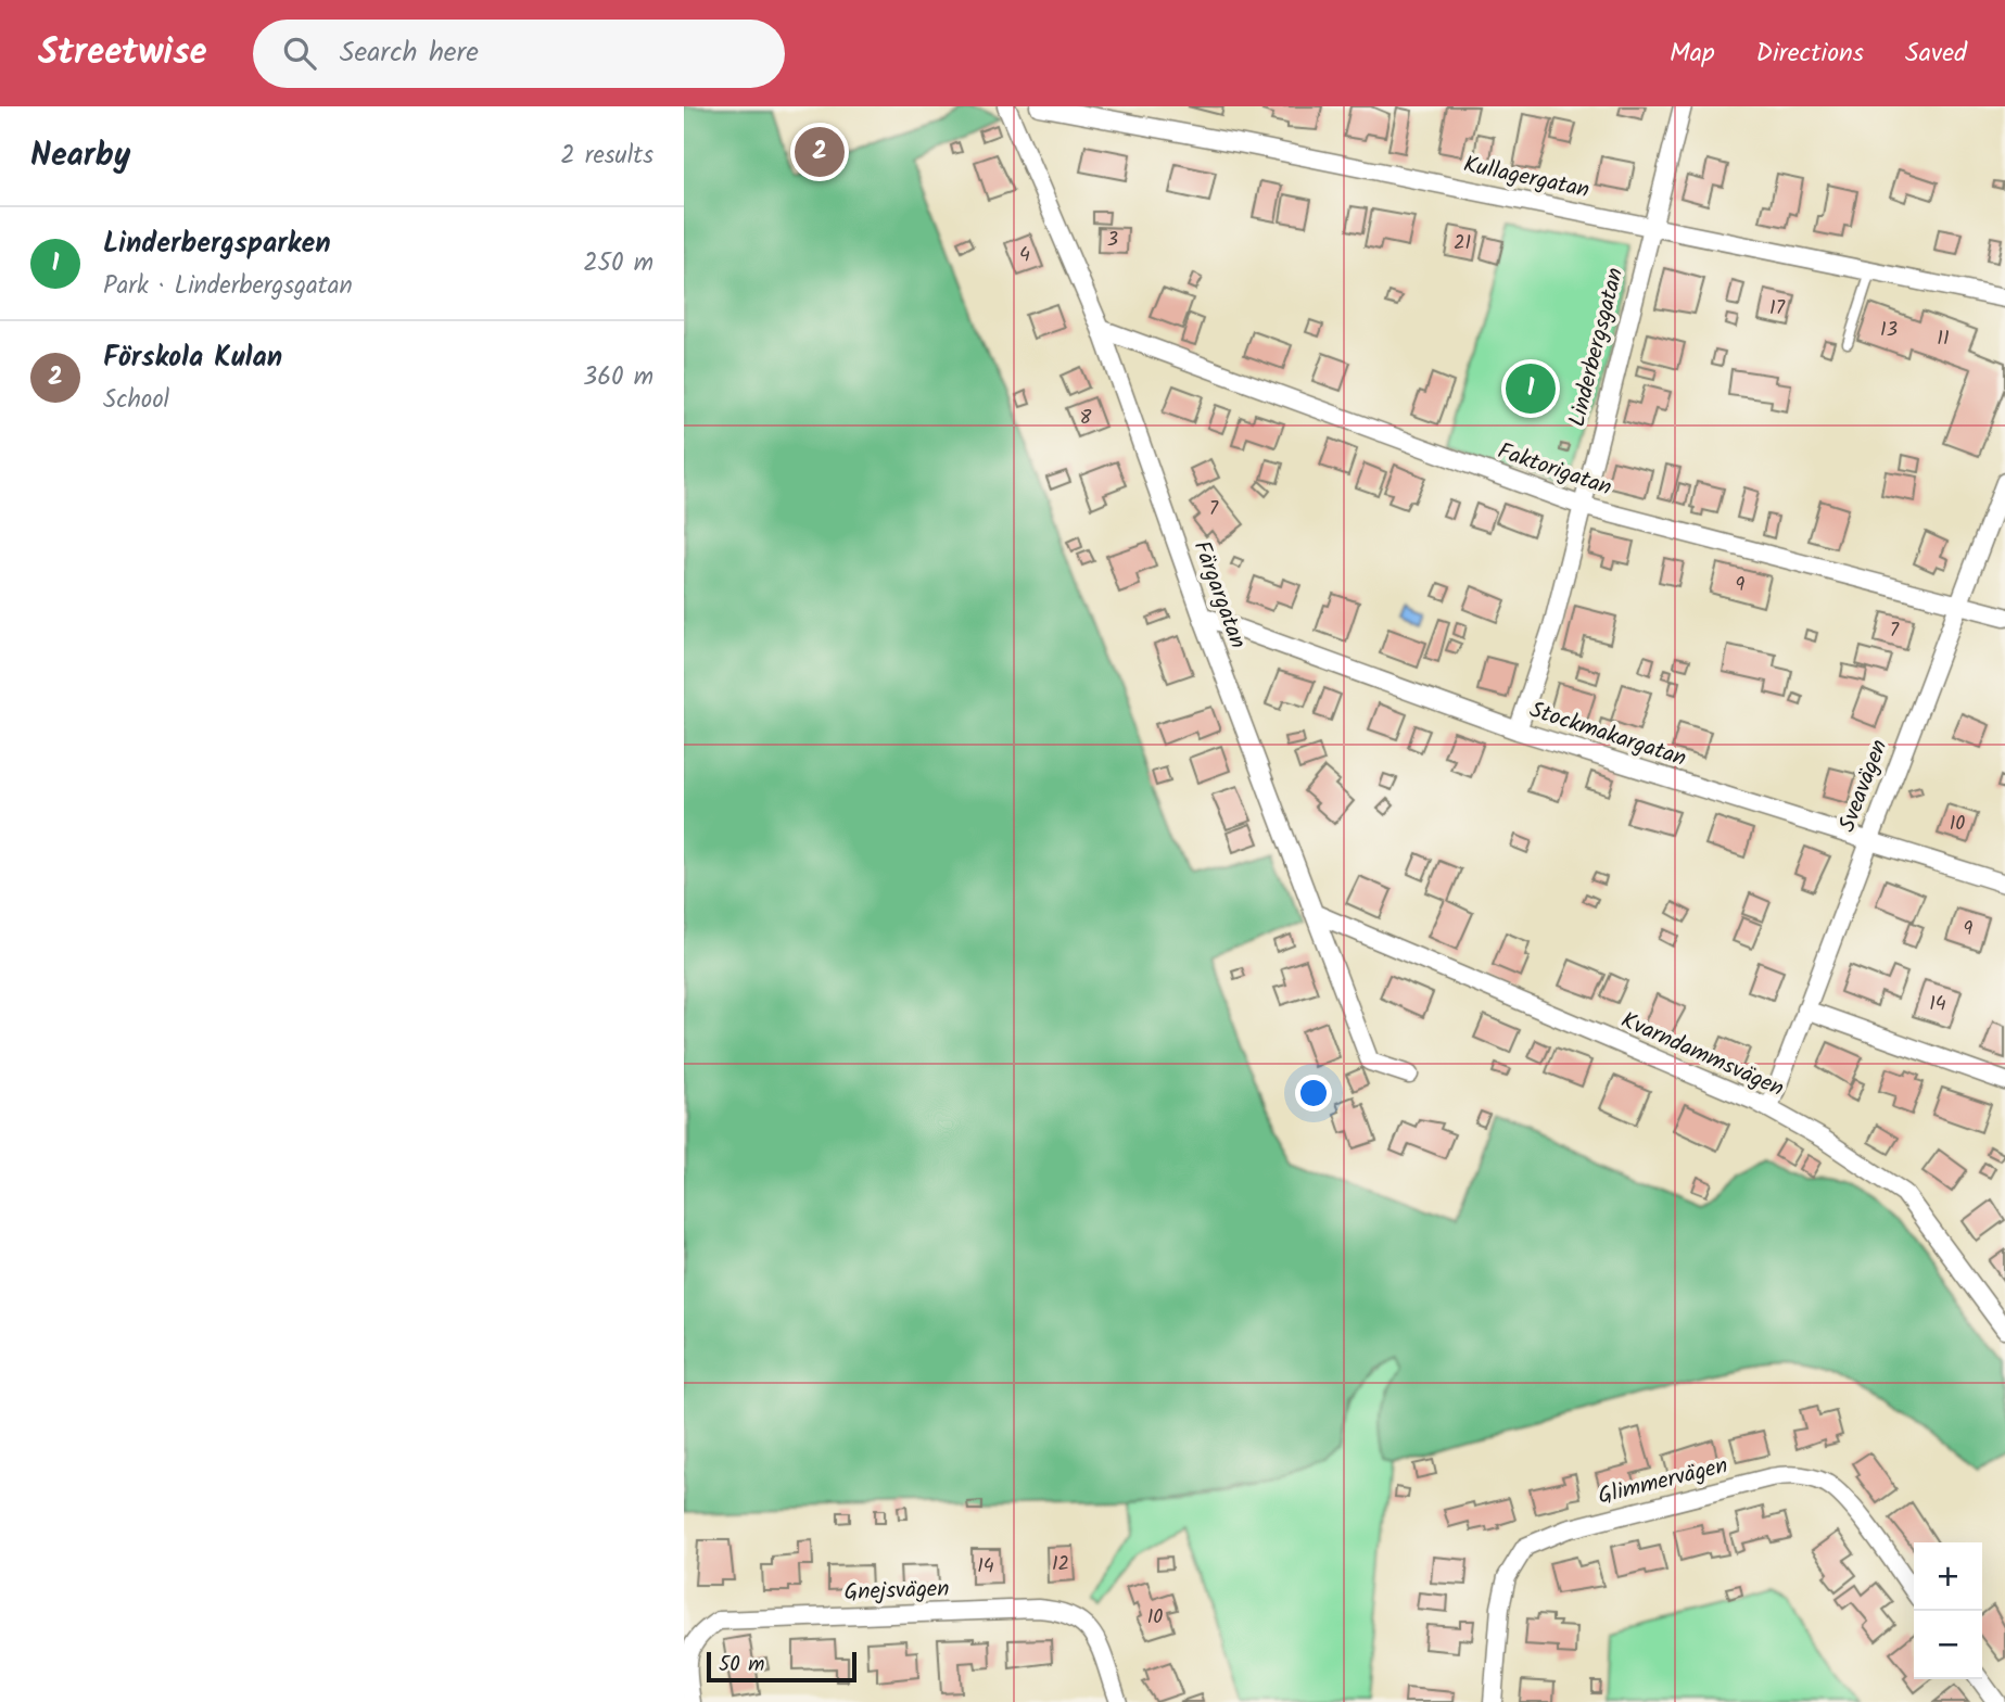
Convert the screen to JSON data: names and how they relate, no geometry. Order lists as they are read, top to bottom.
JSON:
{
  "streets": {
    "street": [
      "Kullagergatan",
      "Linderbergsgatan",
      "Faktorigatan",
      "Färgargatan",
      "Stockmakargatan",
      "Sveavägen",
      "Kvarndammsvägen",
      "Glimmervägen",
      "Gnejsvägen"
    ]
  },
  "crossings": [
    ["Kullagergatan", "Linderbergsgatan"],
    ["Linderbergsgatan", "Faktorigatan"],
    ["Linderbergsgatan", "Stockmakargatan"],
    ["Faktorigatan", "Färgargatan"],
    ["Faktorigatan", "Sveavägen"],
    ["Färgargatan", "Stockmakargatan"],
    ["Färgargatan", "Kvarndammsvägen"],
    ["Stockmakargatan", "Sveavägen"],
    ["Sveavägen", "Kvarndammsvägen"]
  ],
  "house_numbers": [
    "3",
    "21",
    "4",
    "17",
    "13",
    "11",
    "8",
    "7",
    "9",
    "7",
    "10",
    "9",
    "14",
    "12",
    "14",
    "10"
  ],
  "scale_bar": "50 m",
  "page": {
    "header": "Streetwise",
    "search": "Search here",
    "nav": ["Map", "Directions", "Saved"],
    "heading": ["Nearby", "2 results"],
    "pins": ["2", "1"],
    "list": [
      {
        "mark": "1",
        "name": "Linderbergsparken",
        "note": "Park · Linderbergsgatan",
        "value": "250 m"
      },
      {
        "mark": "2",
        "name": "Förskola Kulan",
        "note": "School",
        "value": "360 m"
      }
    ],
    "map_buttons": ["+", "−"],
    "scale": "50 m"
  }
}
